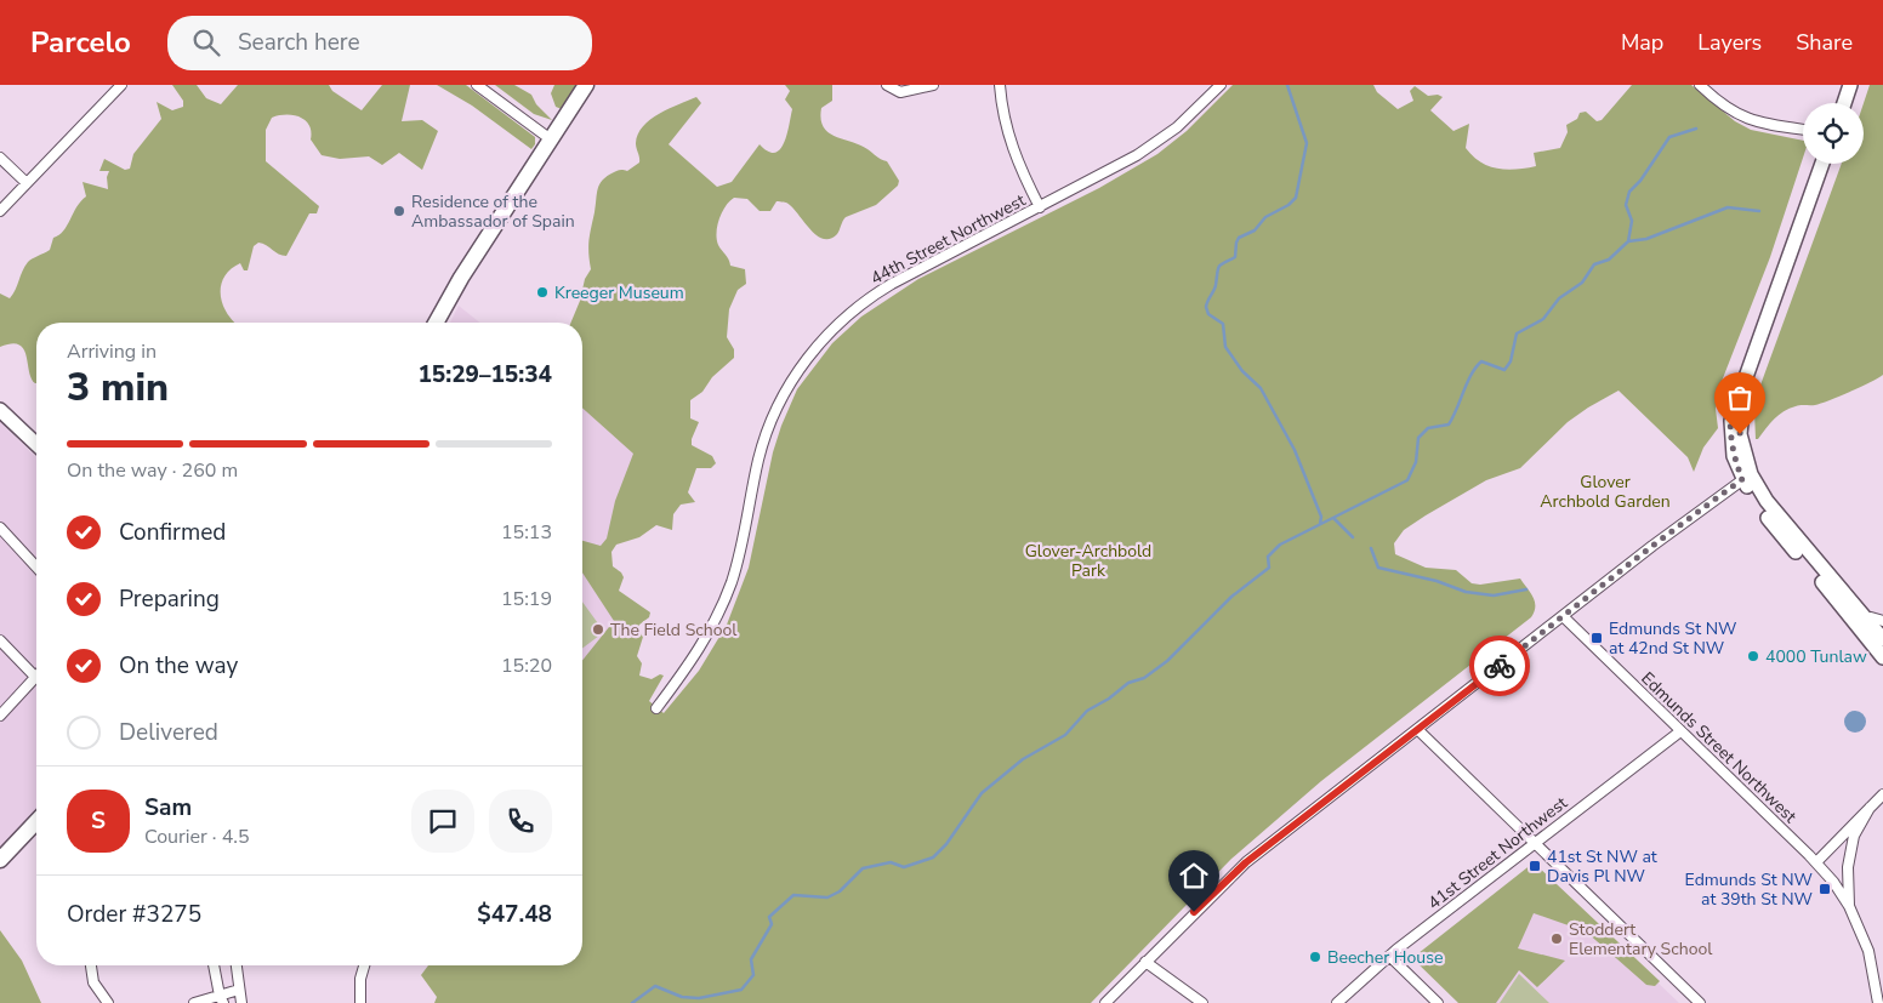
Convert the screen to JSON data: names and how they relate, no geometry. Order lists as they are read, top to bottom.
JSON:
{
  "streets": {
    "street": ["44th Street Northwest", "Edmunds Street Northwest", "41st Street Northwest"]
  },
  "crossings": [
    ["Edmunds Street Northwest", "41st Street Northwest"]
  ],
  "parks": ["Glover Archbold Garden", "Glover-Archbold Park"],
  "places": {
    "other": [
      "Residence of the Ambassador of Spain",
      "Kreeger Museum",
      "The Field School",
      "4000 Tunlaw",
      "Stoddert Elementary School",
      "Beecher House"
    ],
    "transit": ["Edmunds St NW at 42nd St NW", "41st St NW at Davis Pl NW", "Edmunds St NW at 39th St NW"]
  },
  "page": {
    "header": "Parcelo",
    "search": "Search here",
    "nav": ["Map", "Layers", "Share"],
    "heading": ["3 min", "Arriving in", "15:29–15:34"],
    "panel": [
      "Sam",
      "Courier · 4.5",
      "Order #3275",
      "$47.48"
    ],
    "bar": "On the way · 260 m",
    "list": [
      ["Confirmed", "15:13"],
      ["Preparing", "15:19"],
      ["On the way", "15:20"],
      "Delivered"
    ],
    "round": "S"
  }
}
